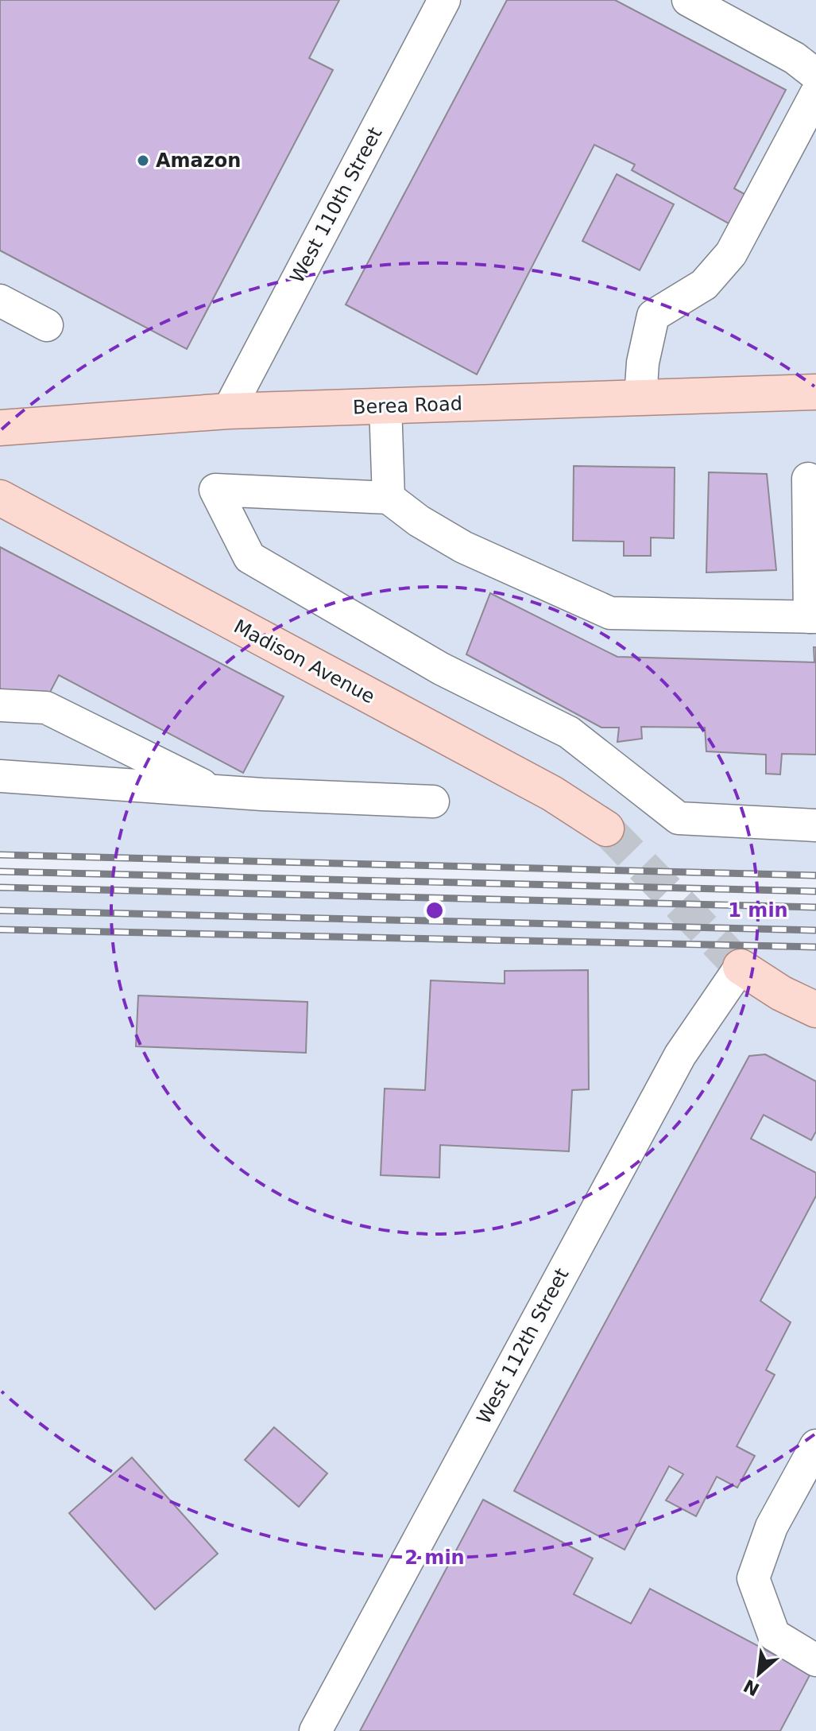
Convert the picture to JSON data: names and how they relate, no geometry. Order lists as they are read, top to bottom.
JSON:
{
  "streets": {
    "main road": ["Berea Road", "Madison Avenue"],
    "street": ["West 110th Street", "West 112th Street"]
  },
  "crossings": [
    ["West 110th Street", "Berea Road"]
  ],
  "places": ["Amazon"],
  "north": "bottom left",
  "rings": ["1 min", "2 min"]
}
